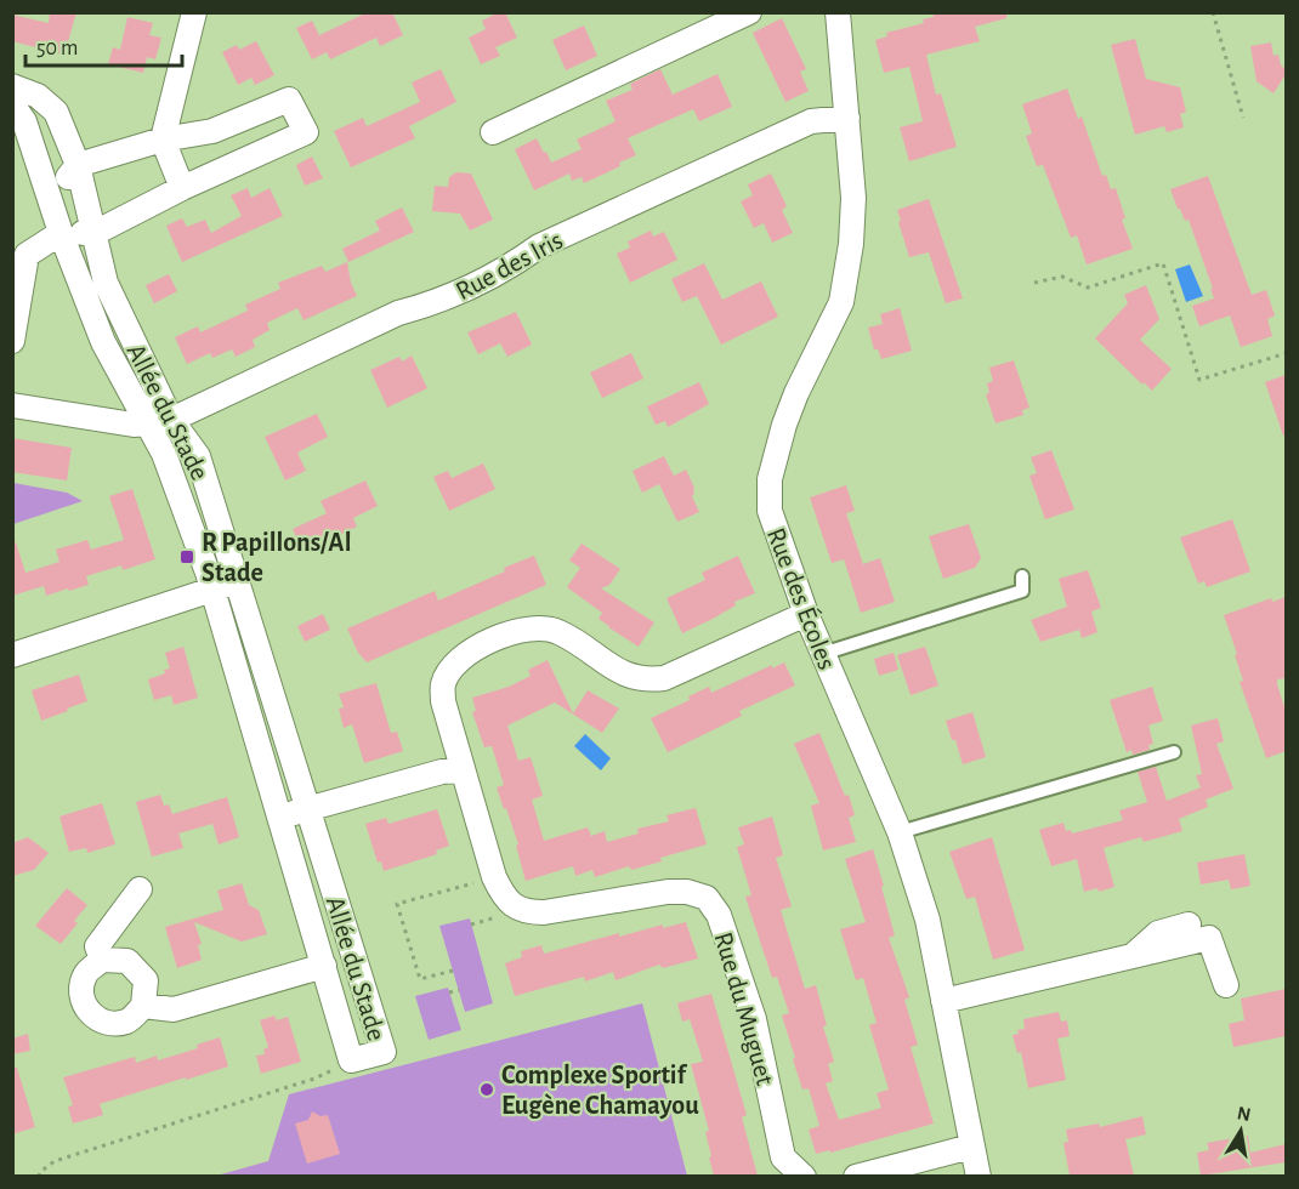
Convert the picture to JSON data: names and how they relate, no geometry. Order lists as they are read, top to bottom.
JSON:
{
  "streets": {
    "street": [
      "Rue des Iris",
      "Allée du Stade",
      "Rue des Écoles",
      "Rue du Muguet"
    ]
  },
  "crossings": [
    ["Rue des Iris", "Allée du Stade"],
    ["Rue des Iris", "Rue des Écoles"]
  ],
  "places": {
    "transit": ["R Papillons/Al Stade"],
    "other": ["Complexe Sportif Eugène Chamayou"]
  },
  "scale_bar": "50 m",
  "north": "top"
}
